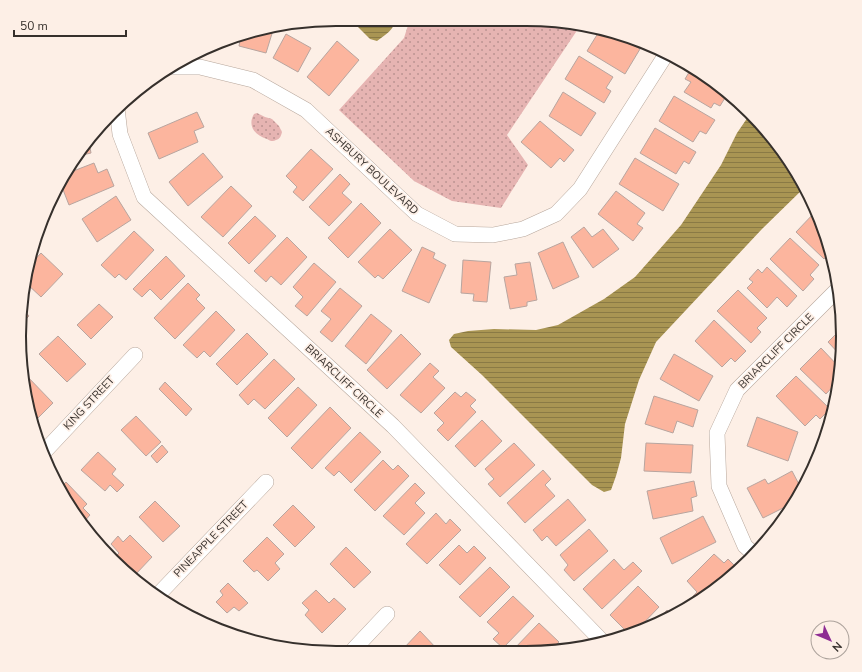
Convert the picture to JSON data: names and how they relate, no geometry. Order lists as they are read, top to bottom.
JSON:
{
  "streets": {
    "street": [
      "ASHBURY BOULEVARD",
      "BRIARCLIFF CIRCLE",
      "KING STREET",
      "PINEAPPLE STREET"
    ]
  },
  "scale_bar": "50 m",
  "north": "bottom right"
}
